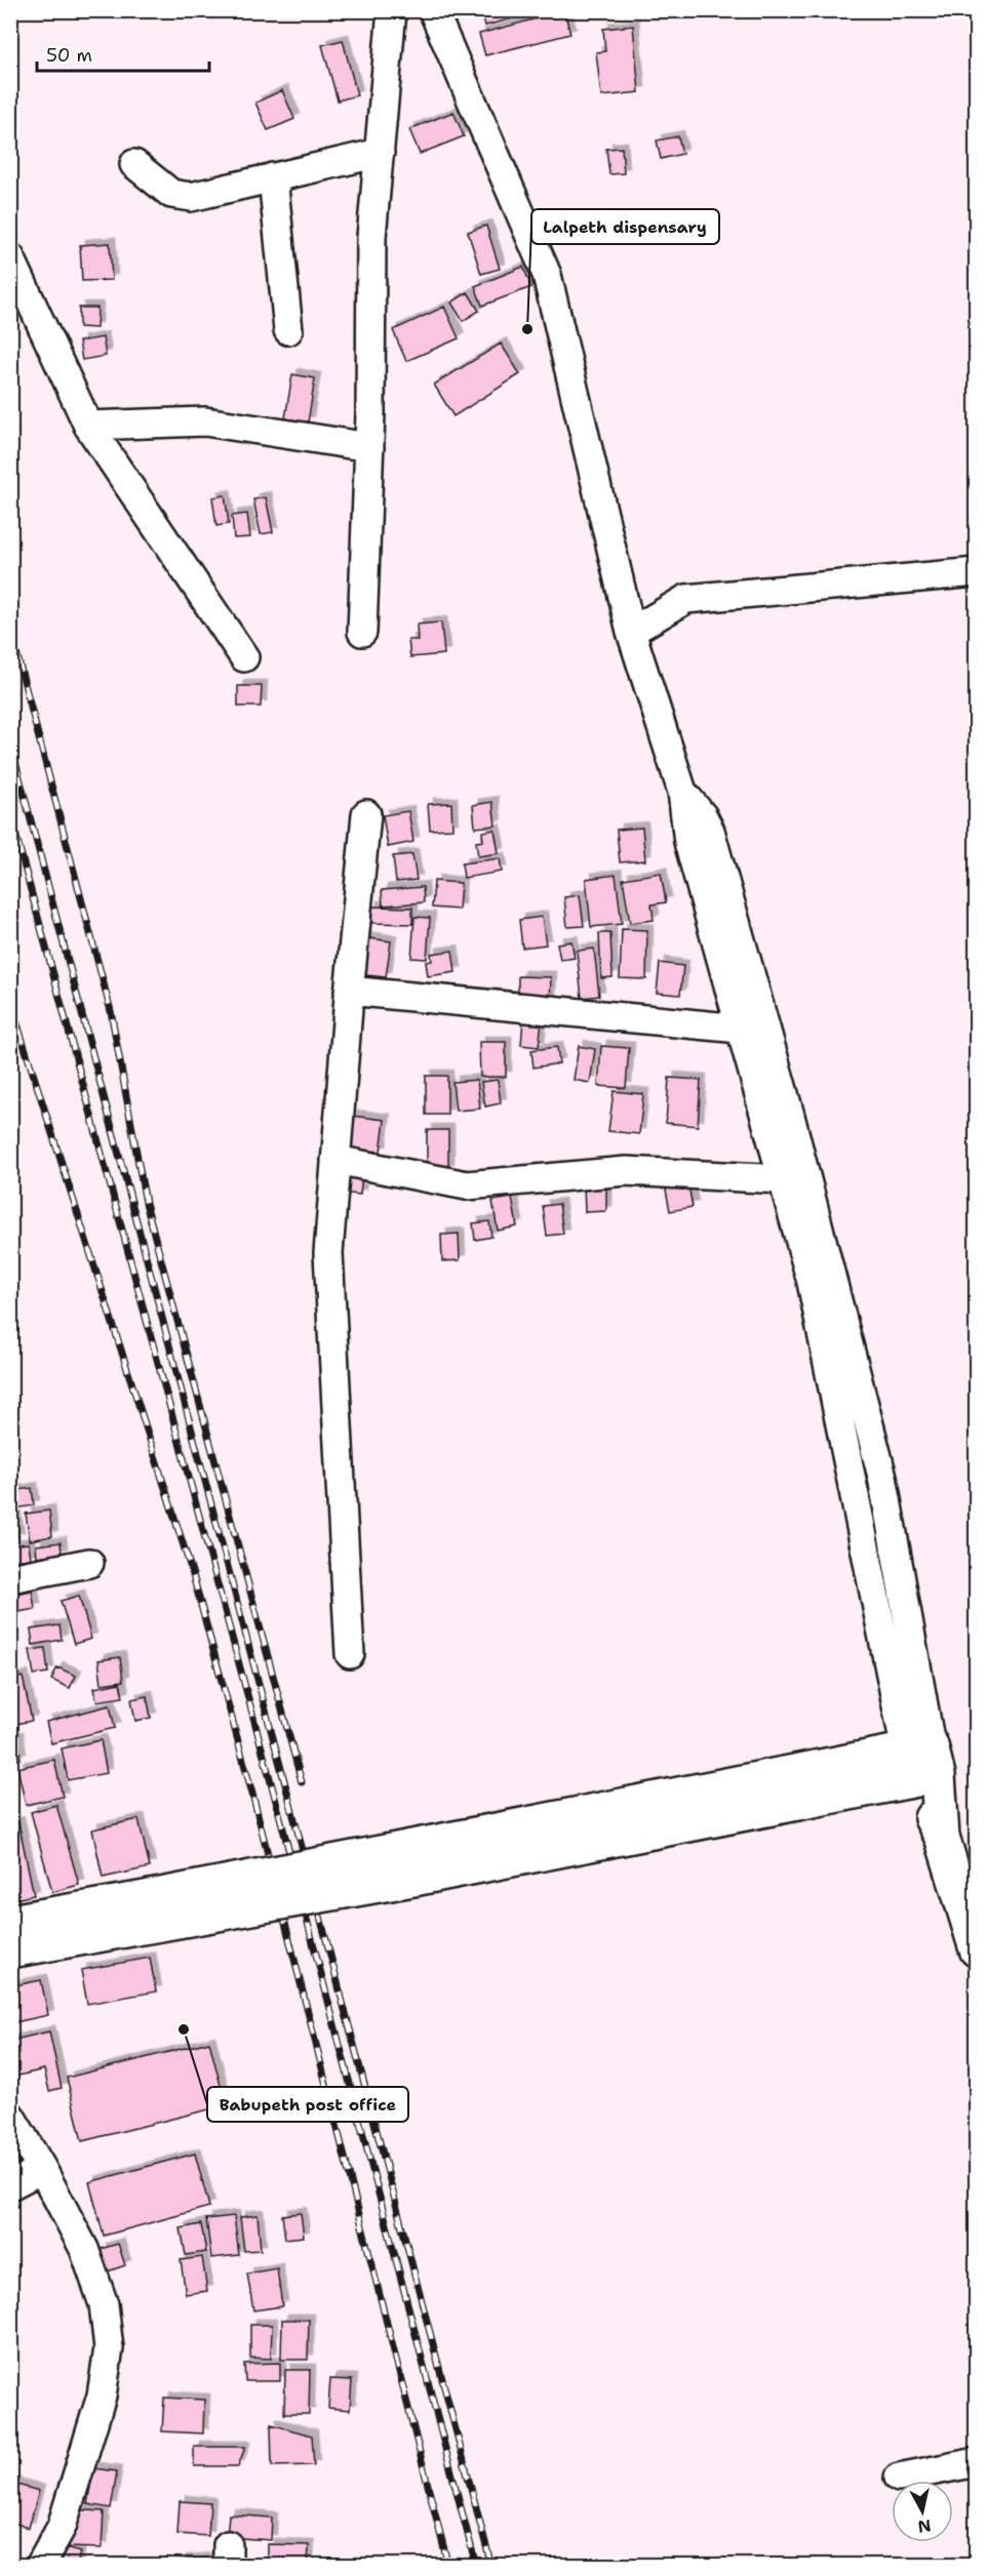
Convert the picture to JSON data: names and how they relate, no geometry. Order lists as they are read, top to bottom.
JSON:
{
  "places": ["Lalpeth dispensary", "Babupeth post office"],
  "scale_bar": "50 m",
  "north": "bottom"
}
